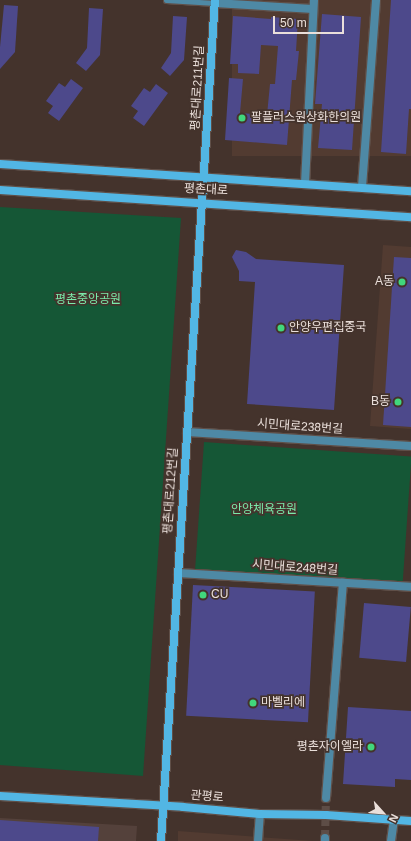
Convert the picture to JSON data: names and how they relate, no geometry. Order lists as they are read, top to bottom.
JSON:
{
  "streets": {
    "street": [
      "평촌대로211번길",
      "평촌대로",
      "시민대로238번길",
      "평촌대로212번길",
      "시민대로248번길",
      "관평로"
    ]
  },
  "crossings": [
    ["평촌대로211번길", "평촌대로"],
    ["평촌대로211번길", "평촌대로212번길"],
    ["평촌대로", "평촌대로212번길"],
    ["시민대로238번길", "평촌대로212번길"],
    ["평촌대로212번길", "시민대로248번길"],
    ["평촌대로212번길", "관평로"]
  ],
  "parks": ["평촌중앙공원", "안양체육공원"],
  "places": [
    "팔플러스원상화한의원",
    "A동",
    "안양우편집중국",
    "B동",
    "CU",
    "마벨리에",
    "평촌자이엘라"
  ],
  "scale_bar": "50 m",
  "north": "bottom right"
}
